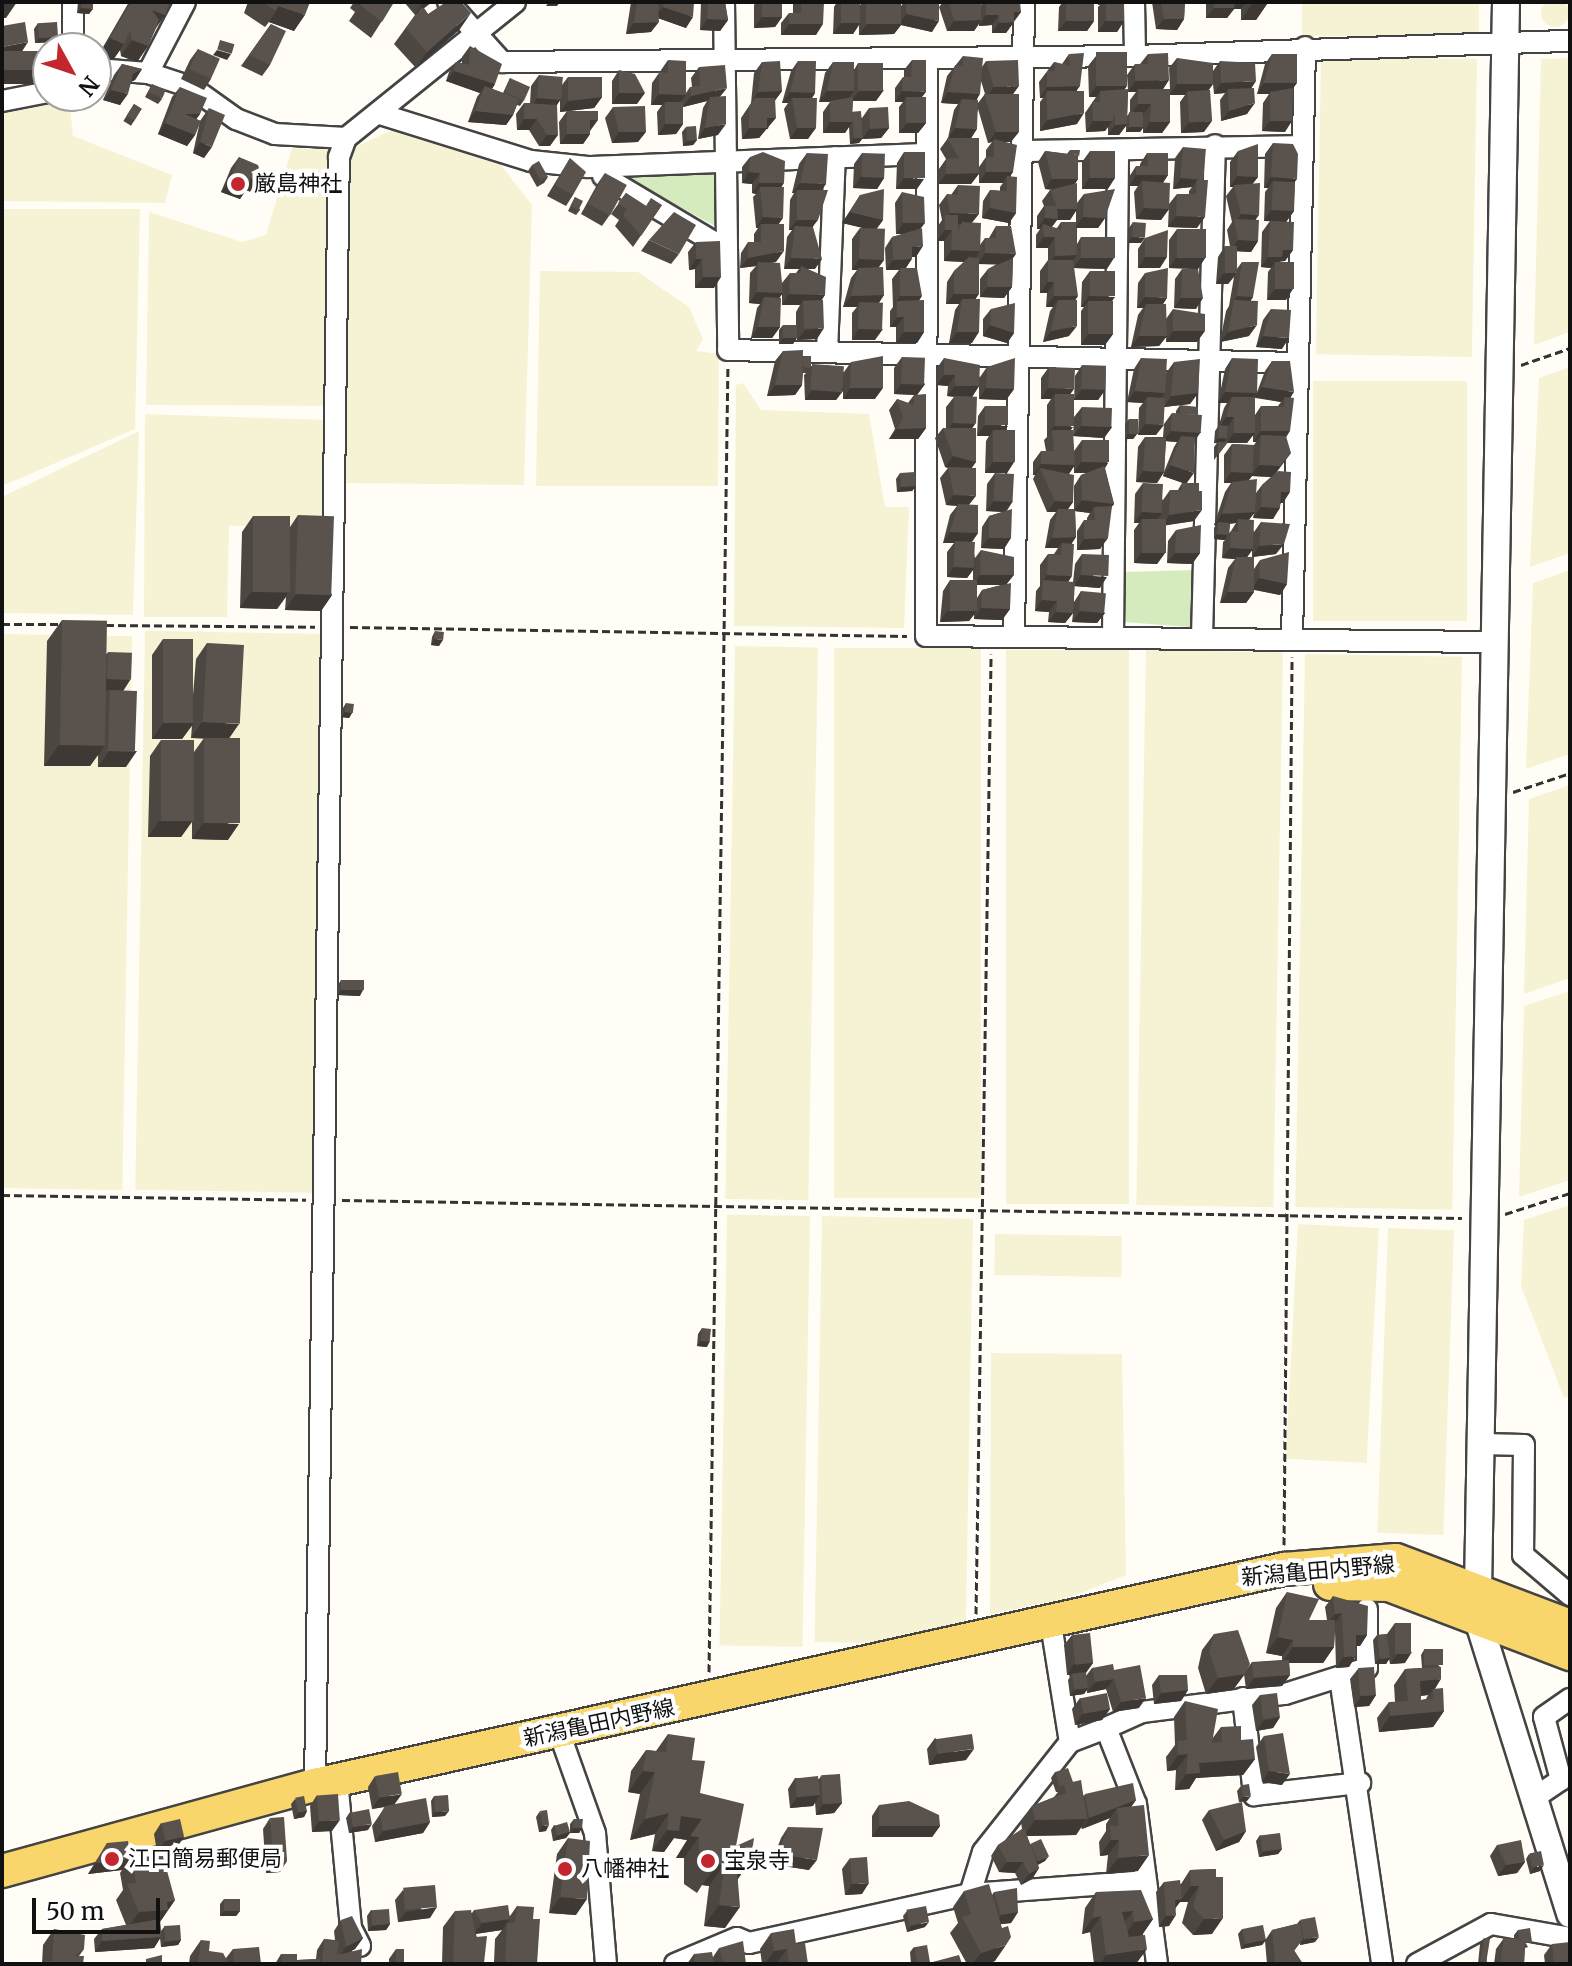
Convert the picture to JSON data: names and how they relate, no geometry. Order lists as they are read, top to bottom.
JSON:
{
  "streets": {
    "main road": ["新潟亀田内野線"]
  },
  "places": [
    "厳島神社",
    "江口簡易郵便局",
    "宝泉寺",
    "八幡神社"
  ],
  "scale_bar": "50 m",
  "north": "bottom right"
}
